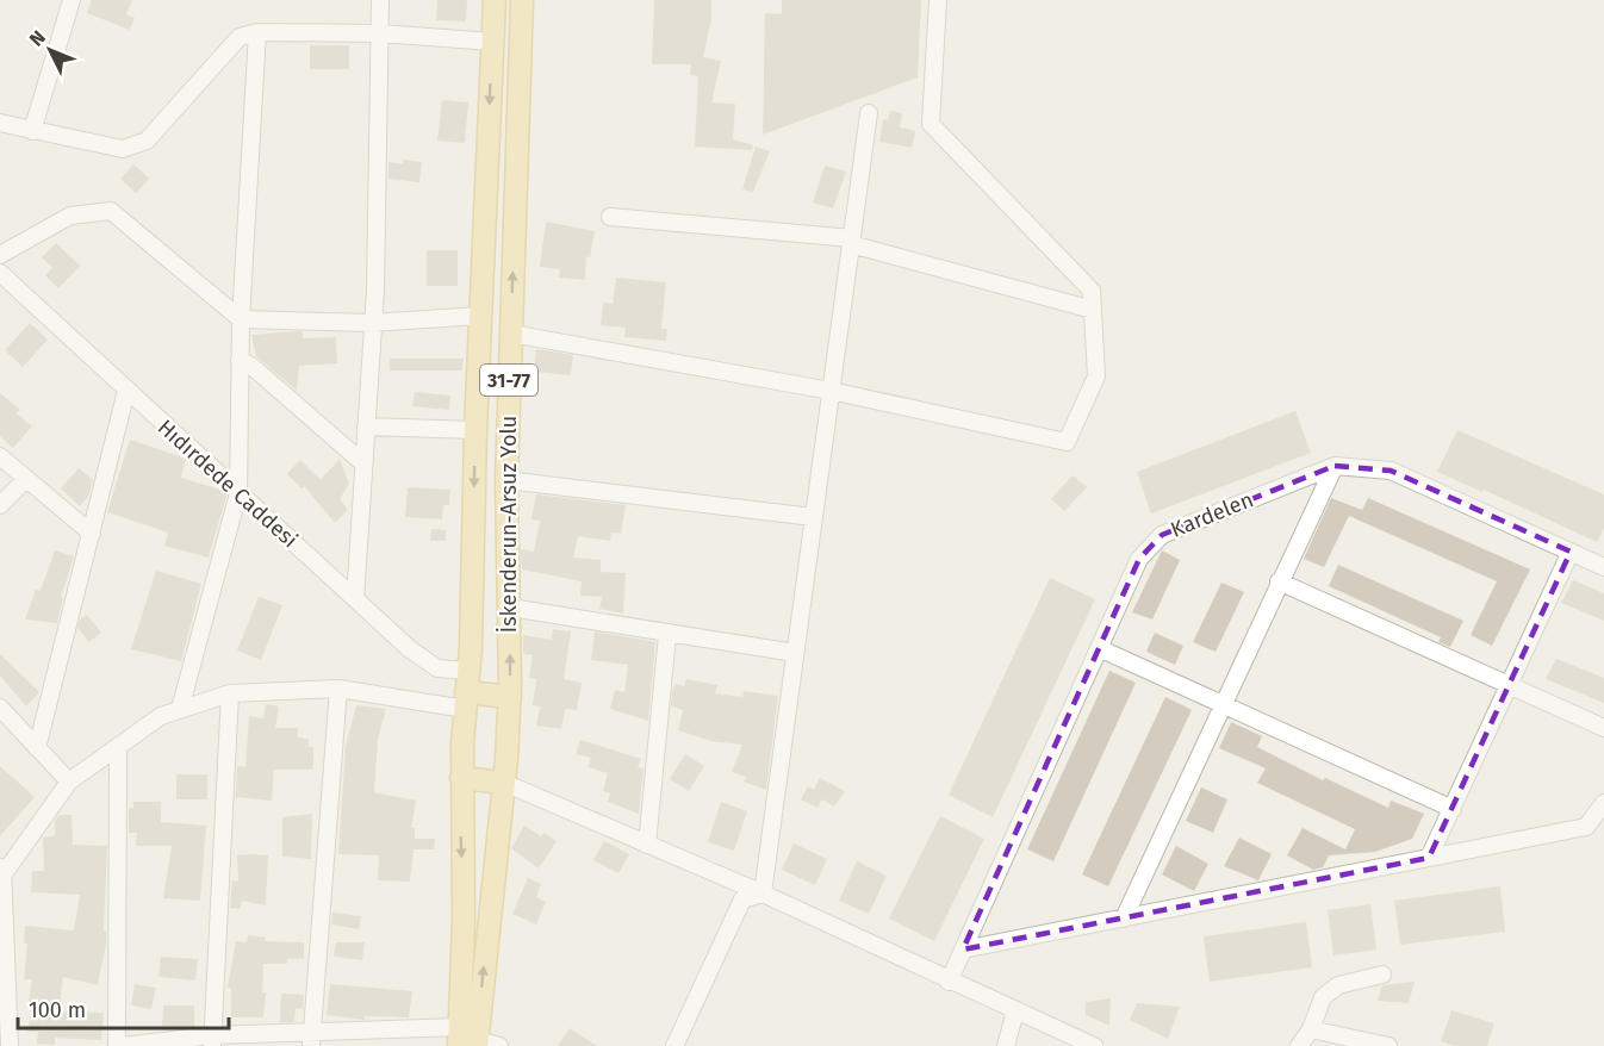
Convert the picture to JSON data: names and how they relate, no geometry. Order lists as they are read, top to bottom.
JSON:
{
  "streets": {
    "main road": ["31-77", "İskenderun-Arsuz Yolu"],
    "street": ["Hıdırdede Caddesi", "Kardelen"]
  },
  "crossings": [
    ["Hıdırdede Caddesi", "İskenderun-Arsuz Yolu"]
  ],
  "scale_bar": "100 m",
  "north": "top left"
}
